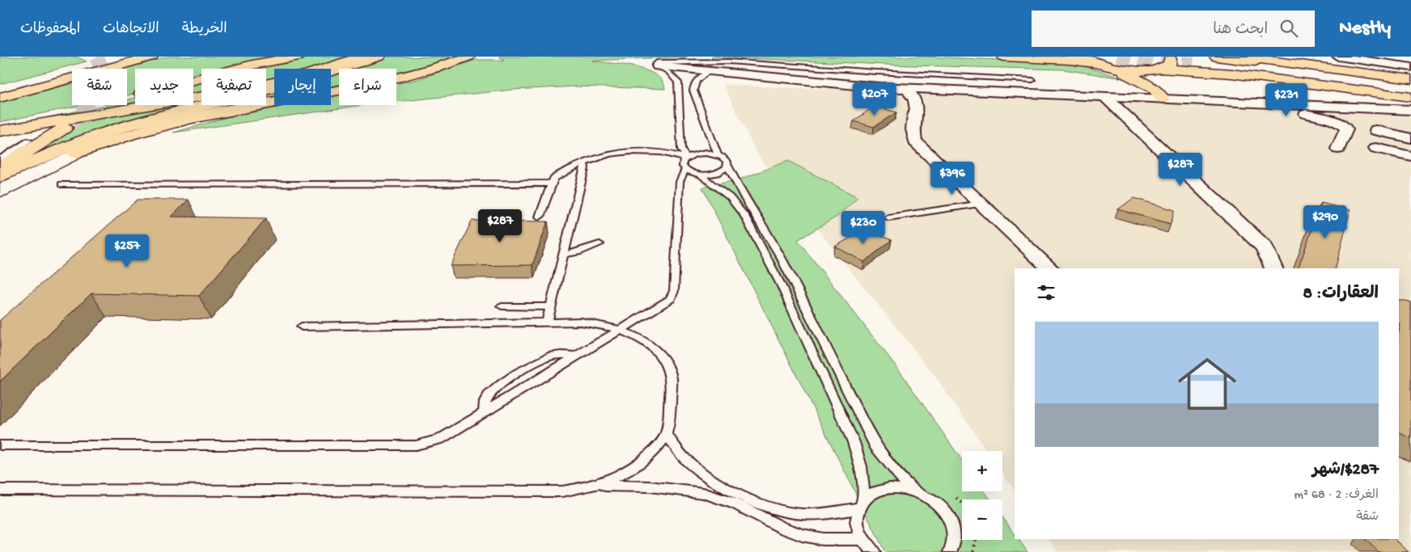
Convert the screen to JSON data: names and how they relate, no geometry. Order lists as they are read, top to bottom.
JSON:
{
  "page": {
    "header": "Nestly",
    "search": "ابحث هنا",
    "nav": ["الخريطة", "الاتجاهات", "المحفوظات"],
    "chip": [
      "شراء",
      "إيجار",
      "تصفية",
      "جديد",
      "شقة"
    ],
    "price": [
      "$207",
      "$231",
      "$287",
      "$396",
      "$290",
      "$287",
      "$230",
      "$257"
    ],
    "heading": "العقارات: 8",
    "list": [
      {
        "name": "$287/شهر",
        "note": "الغرف: 2 · 68 m² · شقة"
      }
    ],
    "map_buttons": ["+", "−"]
  }
}
